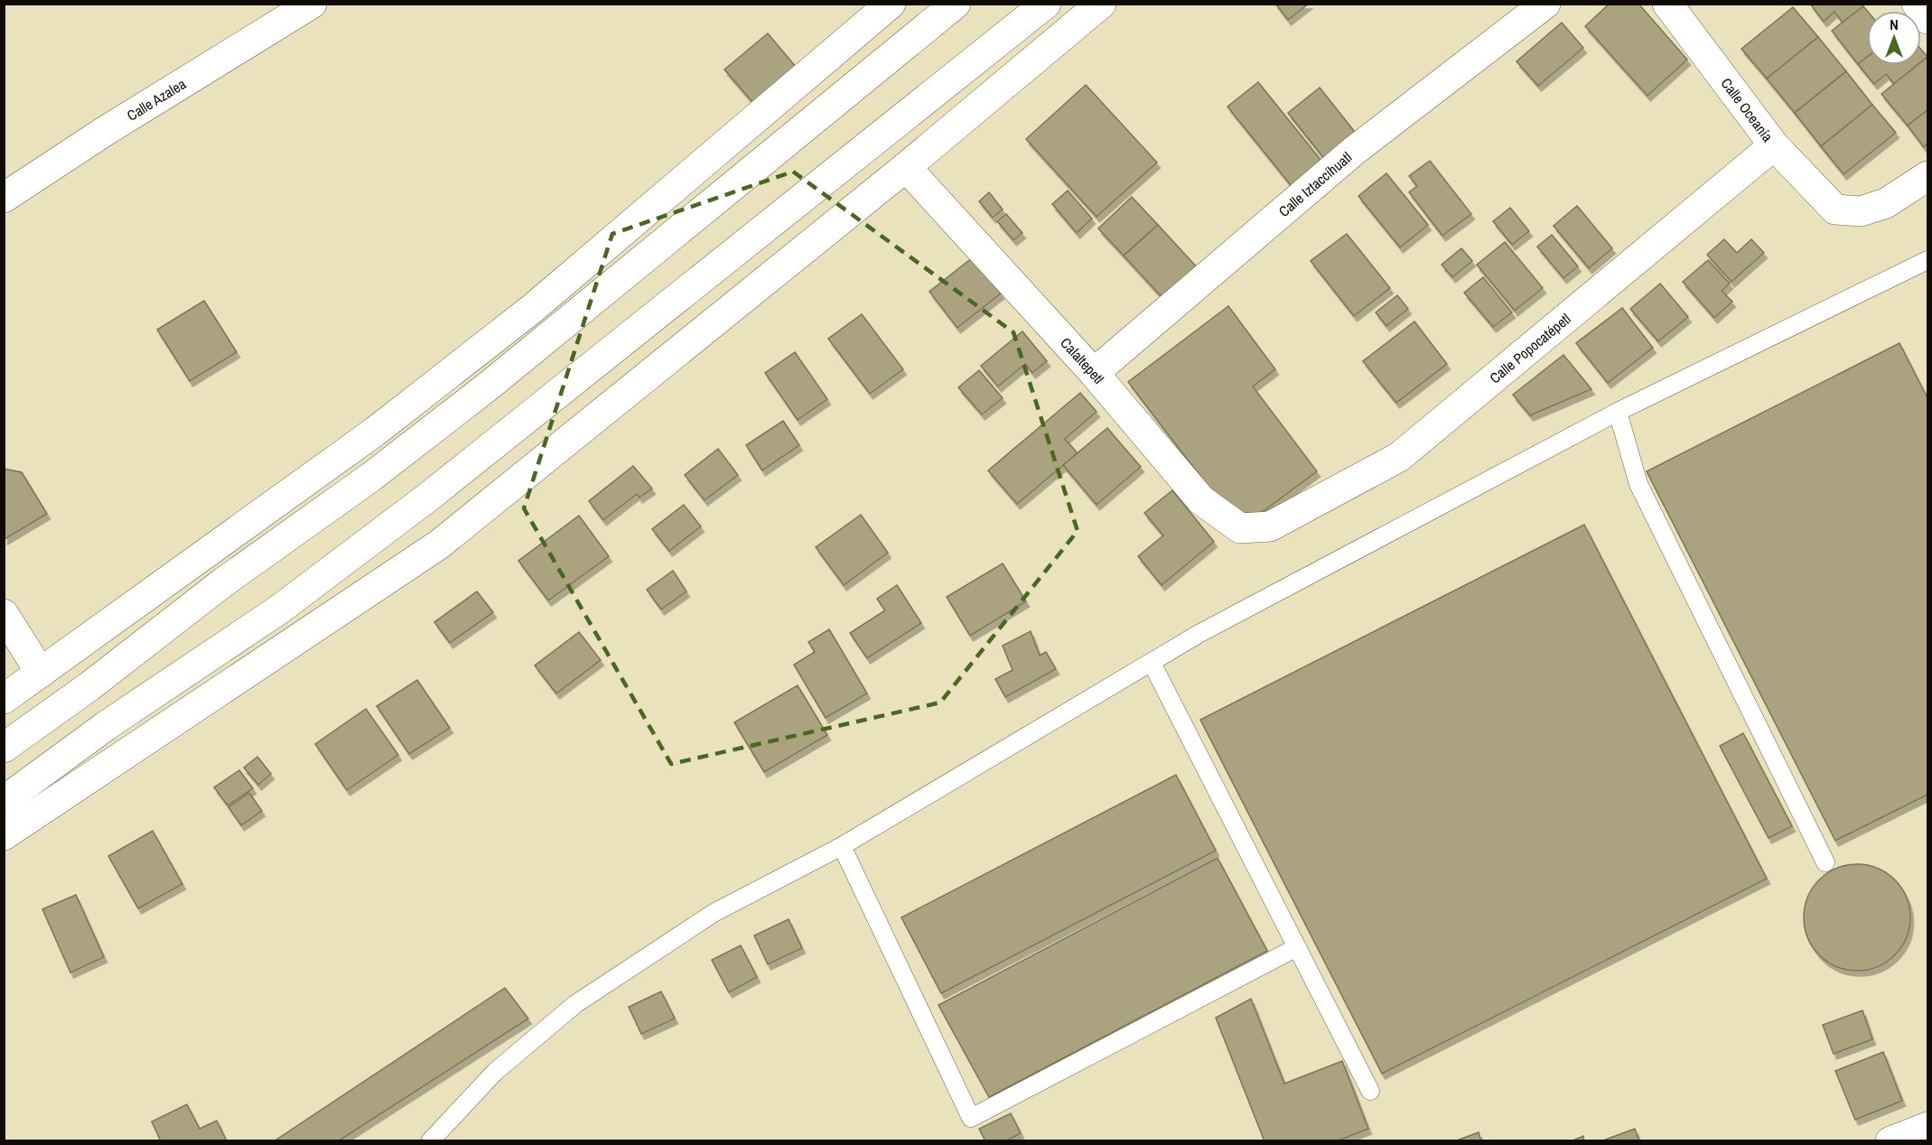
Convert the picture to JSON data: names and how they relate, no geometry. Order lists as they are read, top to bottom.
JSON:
{
  "streets": {
    "street": [
      "Calle Azalea",
      "Calle Oceanía",
      "Calle Iztaccíhuatl",
      "Calle Popocatépetl",
      "Calaltepetl"
    ]
  },
  "crossings": [
    ["Calle Oceanía", "Calle Popocatépetl"],
    ["Calle Iztaccíhuatl", "Calaltepetl"],
    ["Calle Popocatépetl", "Calaltepetl"]
  ],
  "north": "top"
}
